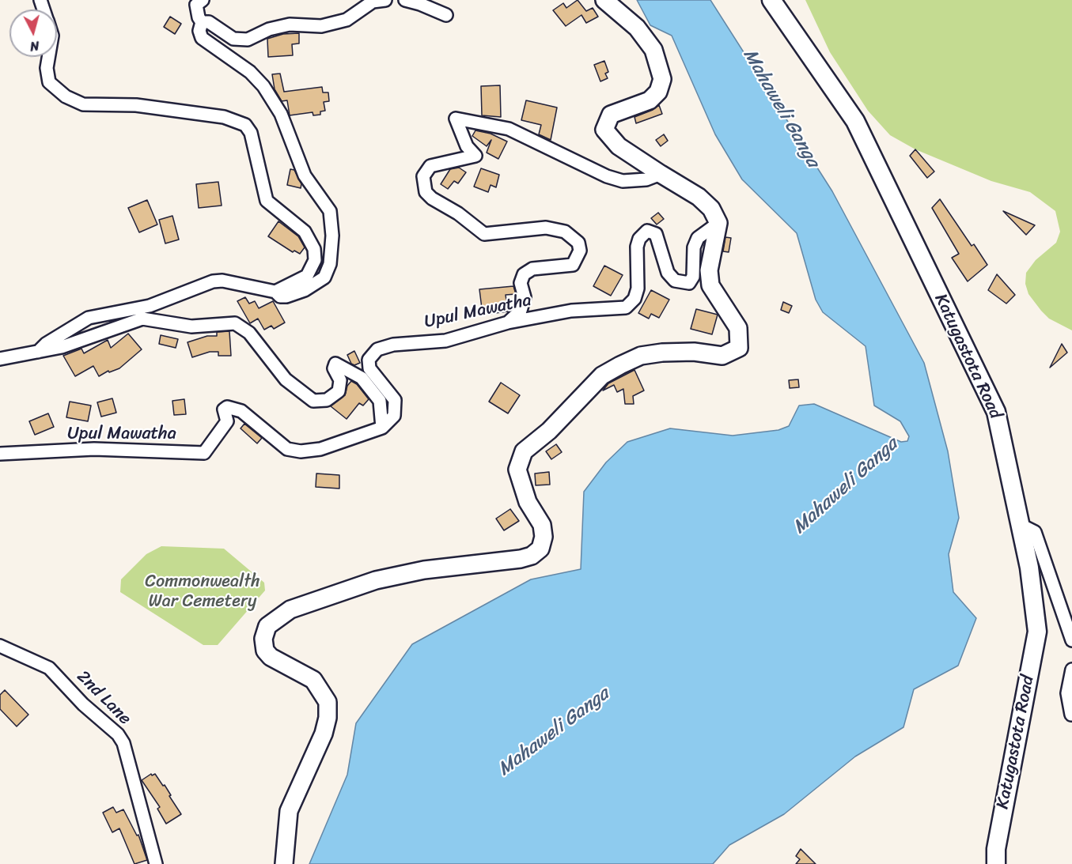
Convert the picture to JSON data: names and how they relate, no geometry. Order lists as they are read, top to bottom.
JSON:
{
  "streets": {
    "main road": ["Katugastota Road"],
    "street": ["Upul Mawatha", "2nd Lane"]
  },
  "water": ["Mahaweli Ganga"],
  "parks": ["Commonwealth War Cemetery"],
  "north": "bottom"
}
